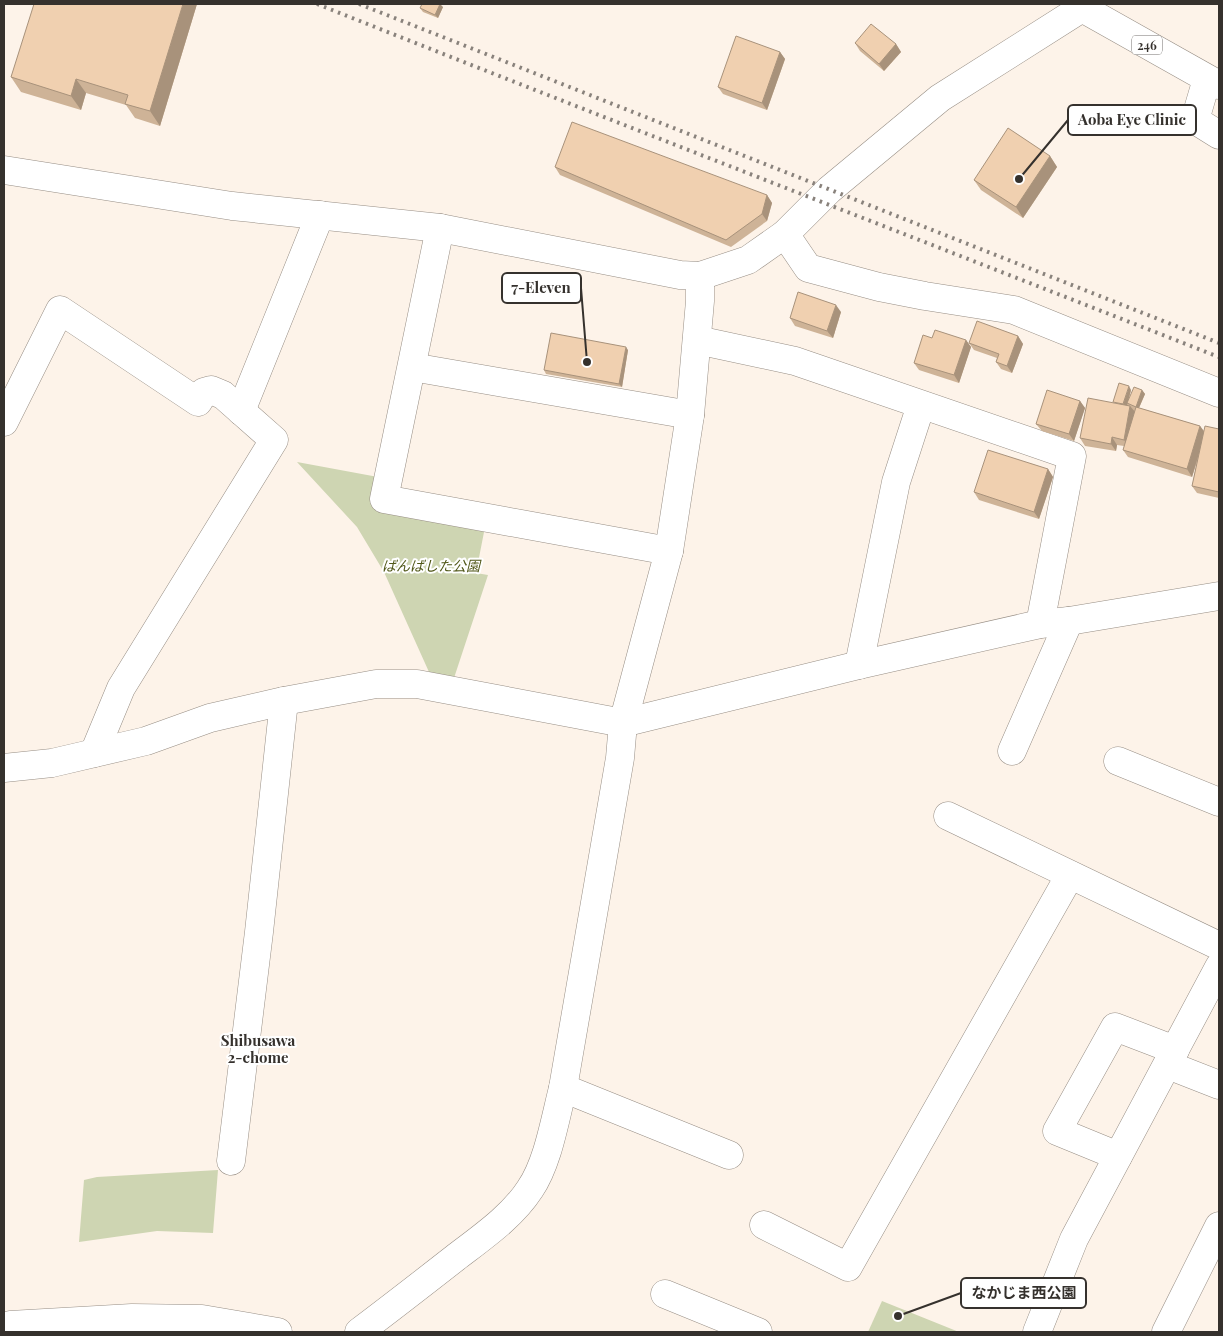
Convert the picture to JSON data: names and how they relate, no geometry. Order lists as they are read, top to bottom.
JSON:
{
  "streets": {
    "main road": ["246"]
  },
  "districts": ["Shibusawa 2-chome"],
  "parks": ["ばんばした公園"],
  "places": ["Aoba Eye Clinic", "7-Eleven", "なかじま西公園"]
}
